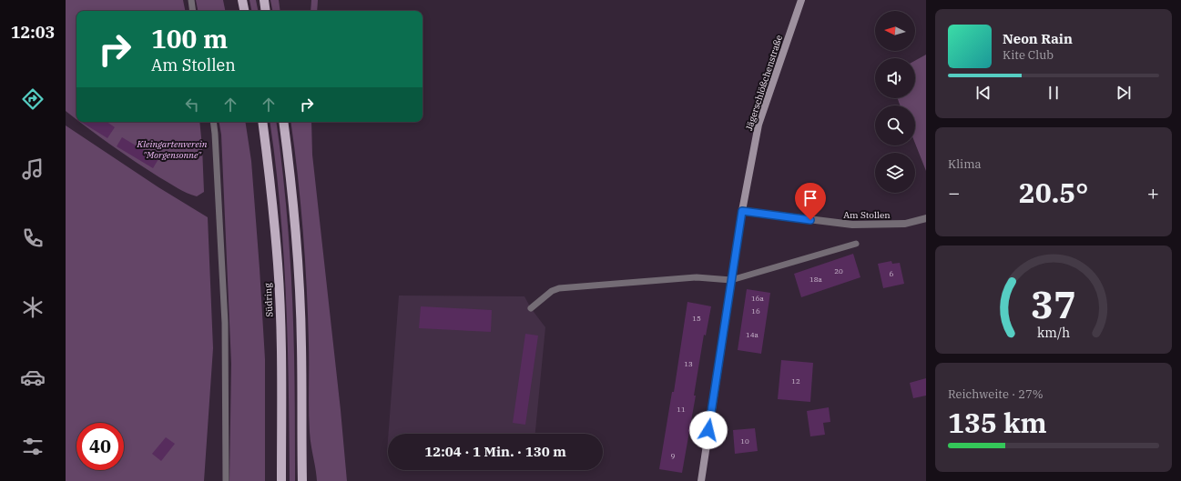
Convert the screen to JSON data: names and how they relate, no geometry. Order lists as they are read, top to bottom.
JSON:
{
  "streets": {
    "main road": ["Südring"],
    "street": ["Jägerschlößchenstraße", "Am Stollen"]
  },
  "crossings": [
    ["Jägerschlößchenstraße", "Am Stollen"]
  ],
  "parks": ["Kleingartenverein \"Morgensonne\""],
  "house_numbers": [
    "20",
    "6",
    "18a",
    "16a",
    "16",
    "15",
    "14a",
    "13",
    "12",
    "11",
    "10",
    "9"
  ],
  "north": "left",
  "page": {
    "tabs": "12:03",
    "turn": ["100 m", "Am Stollen"],
    "song": ["Neon Rain", "Kite Club"],
    "tile": [
      "Klima",
      ["Reichweite · 27%", "135 km"]
    ],
    "heat": ["−", "20.5°", "+"],
    "limit": "40",
    "trip": "12:04 · 1 Min. · 130 m",
    "gauge": ["37", "km/h"]
  }
}
